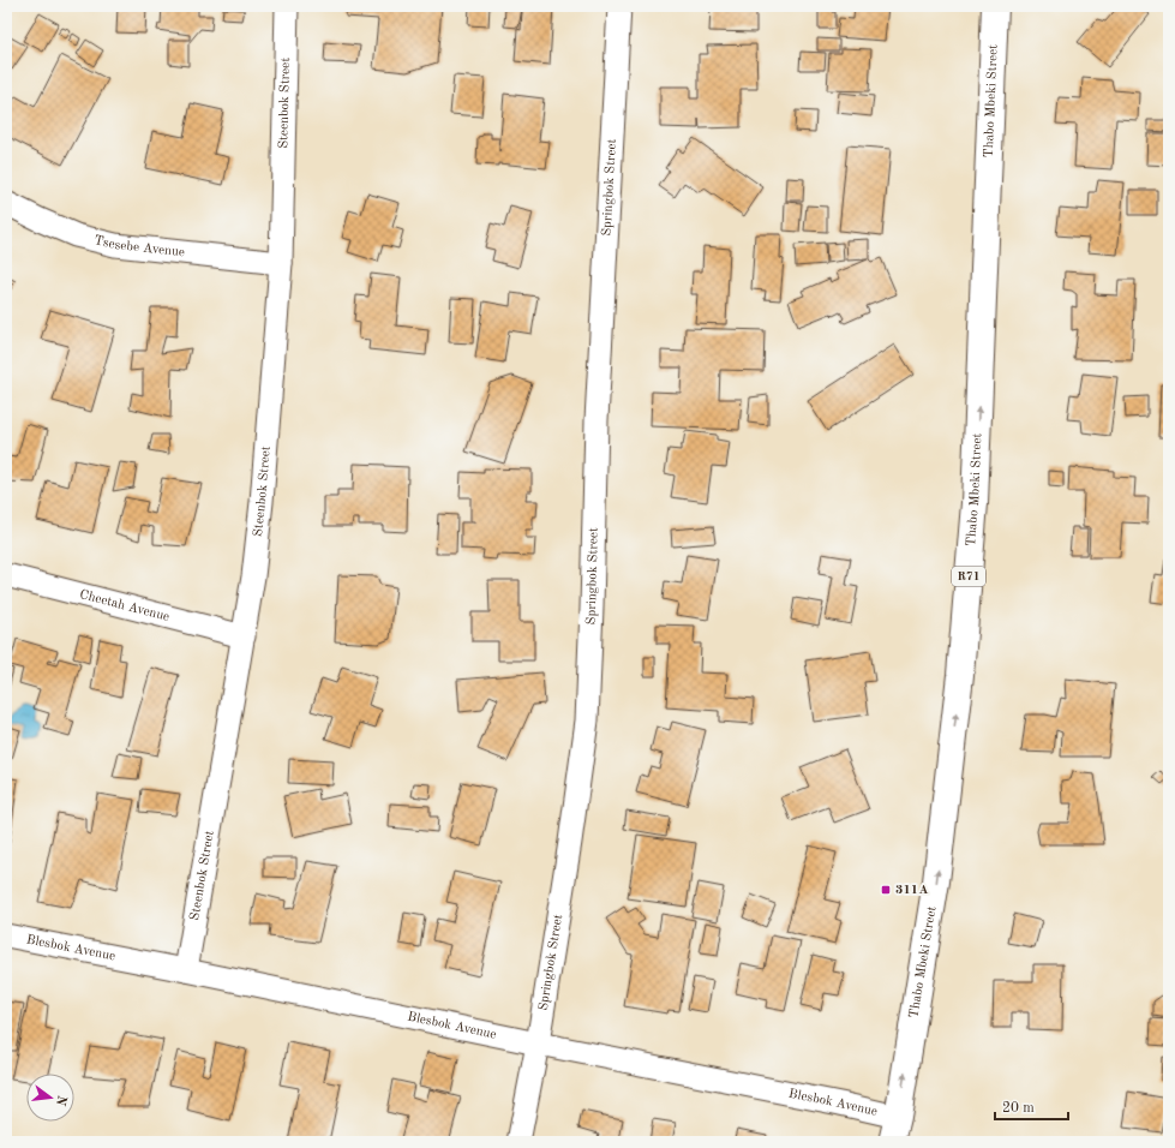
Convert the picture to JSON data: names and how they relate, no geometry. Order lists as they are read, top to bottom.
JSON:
{
  "streets": {
    "main road": ["Thabo Mbeki Street", "R71"],
    "street": [
      "Steenbok Street",
      "Springbok Street",
      "Tsesebe Avenue",
      "Cheetah Avenue",
      "Blesbok Avenue"
    ]
  },
  "crossings": [
    ["Thabo Mbeki Street", "Blesbok Avenue"],
    ["Steenbok Street", "Tsesebe Avenue"],
    ["Steenbok Street", "Cheetah Avenue"],
    ["Steenbok Street", "Blesbok Avenue"],
    ["Springbok Street", "Blesbok Avenue"]
  ],
  "one_way": ["Thabo Mbeki Street"],
  "places": {
    "transit": ["311A"]
  },
  "scale_bar": "20 m",
  "north": "right"
}
